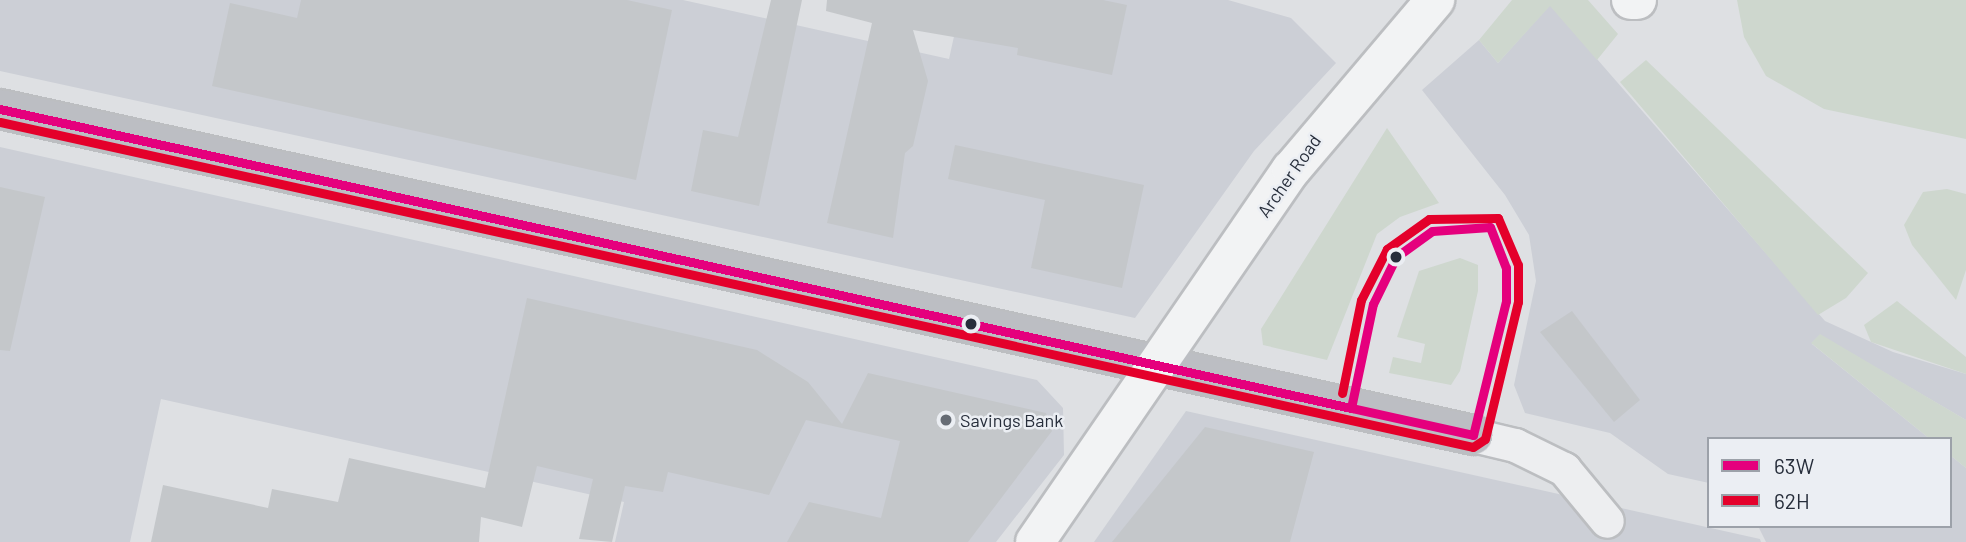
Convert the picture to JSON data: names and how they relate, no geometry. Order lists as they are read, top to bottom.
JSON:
{
  "streets": {
    "main road": ["Archer Road"]
  },
  "places": ["Savings Bank"],
  "lines": ["transit line 63W", "transit line 62H"],
  "legend": ["63W", "62H"]
}
